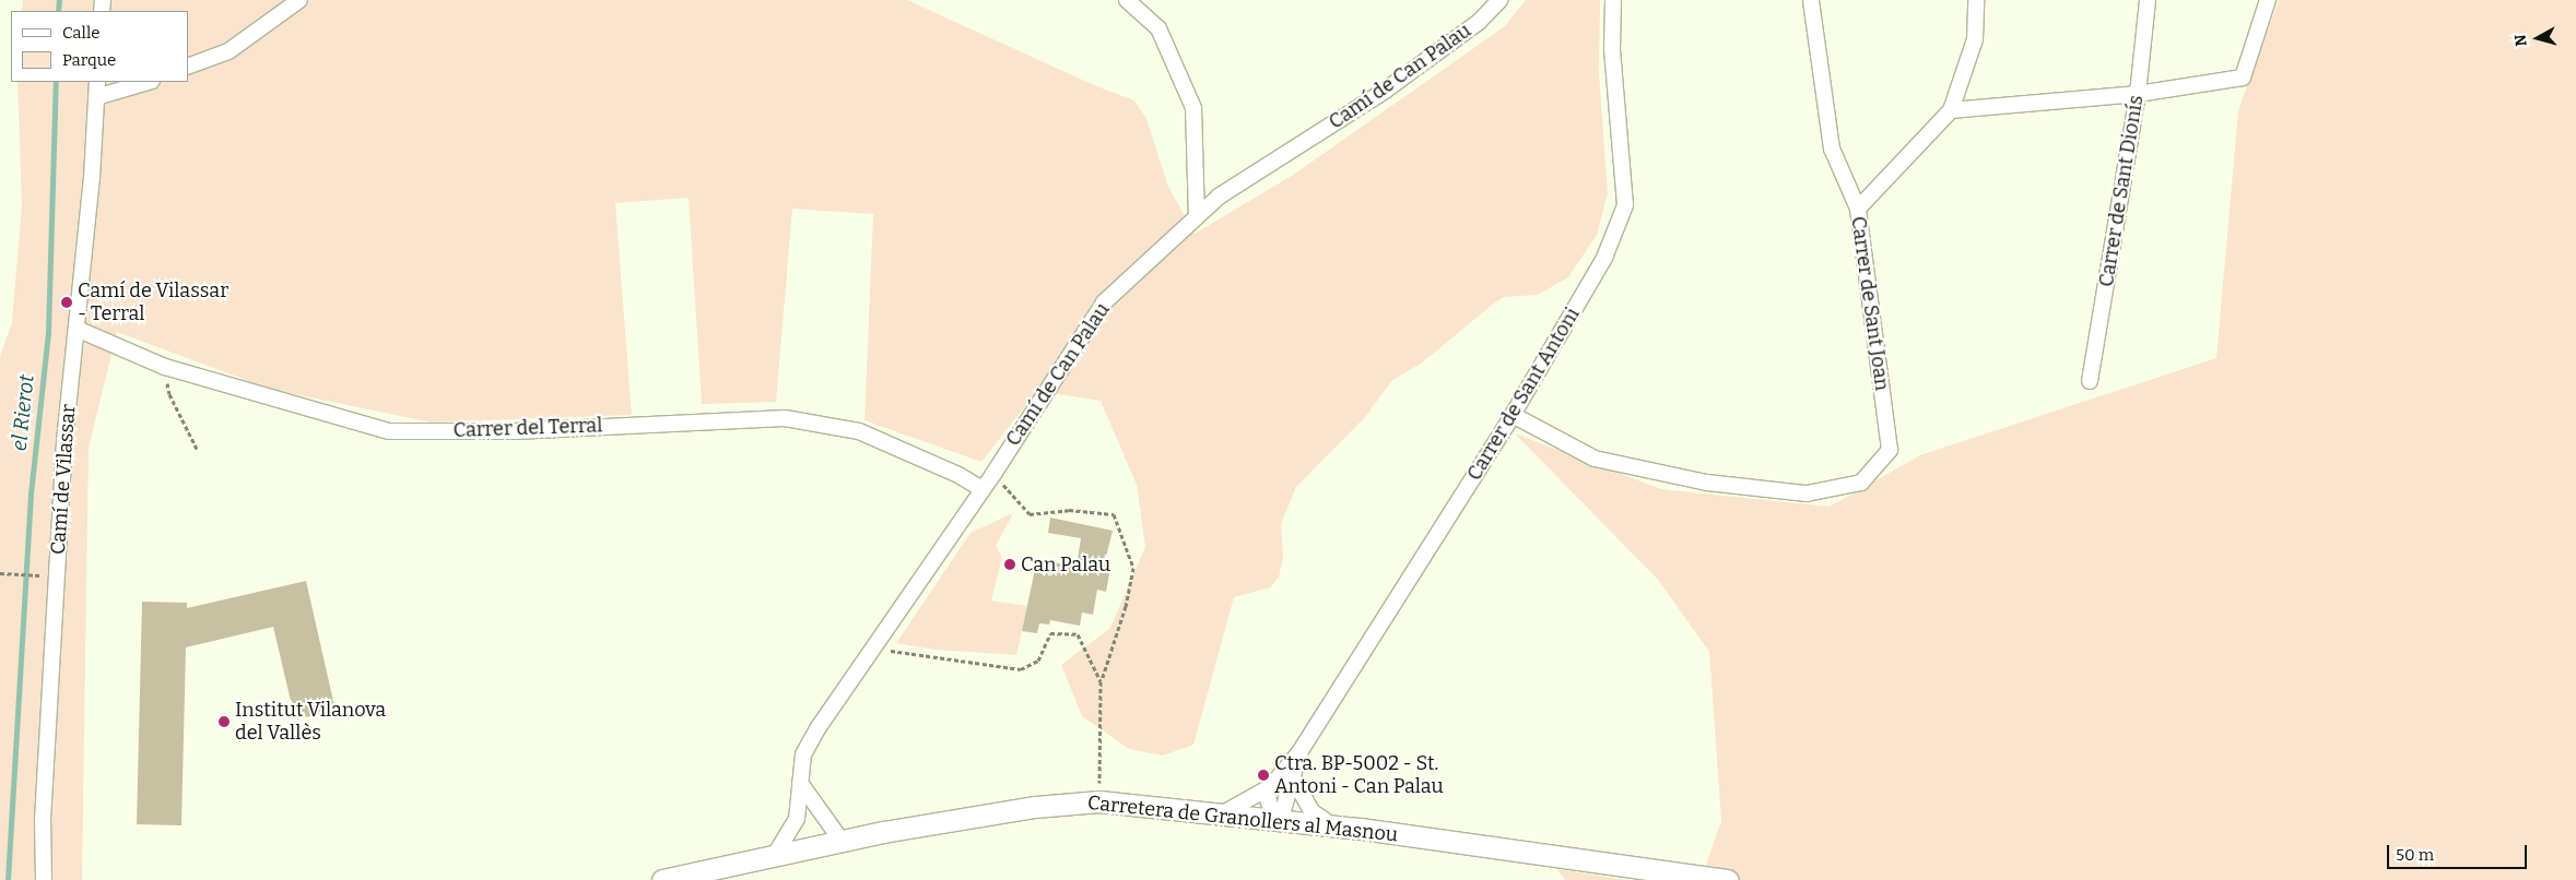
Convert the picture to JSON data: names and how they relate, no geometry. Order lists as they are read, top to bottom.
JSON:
{
  "streets": {
    "main road": ["Carretera de Granollers al Masnou"],
    "street": [
      "Camí de Can Palau",
      "Carrer de Sant Dionís",
      "Carrer de Sant Joan",
      "Carrer de Sant Antoni",
      "Carrer del Terral",
      "Camí de Vilassar"
    ]
  },
  "crossings": [
    ["Camí de Can Palau", "Carrer del Terral"],
    ["Camí de Can Palau", "Carretera de Granollers al Masnou"],
    ["Carrer de Sant Joan", "Carrer de Sant Antoni"],
    ["Carrer de Sant Antoni", "Carretera de Granollers al Masnou"],
    ["Carrer del Terral", "Camí de Vilassar"]
  ],
  "water": ["el Rierot"],
  "places": [
    "Camí de Vilassar - Terral",
    "Can Palau",
    "Institut Vilanova del Vallès",
    "Ctra. BP-5002 - St. Antoni - Can Palau"
  ],
  "legend": ["Calle", "Parque"],
  "scale_bar": "50 m",
  "north": "left"
}
